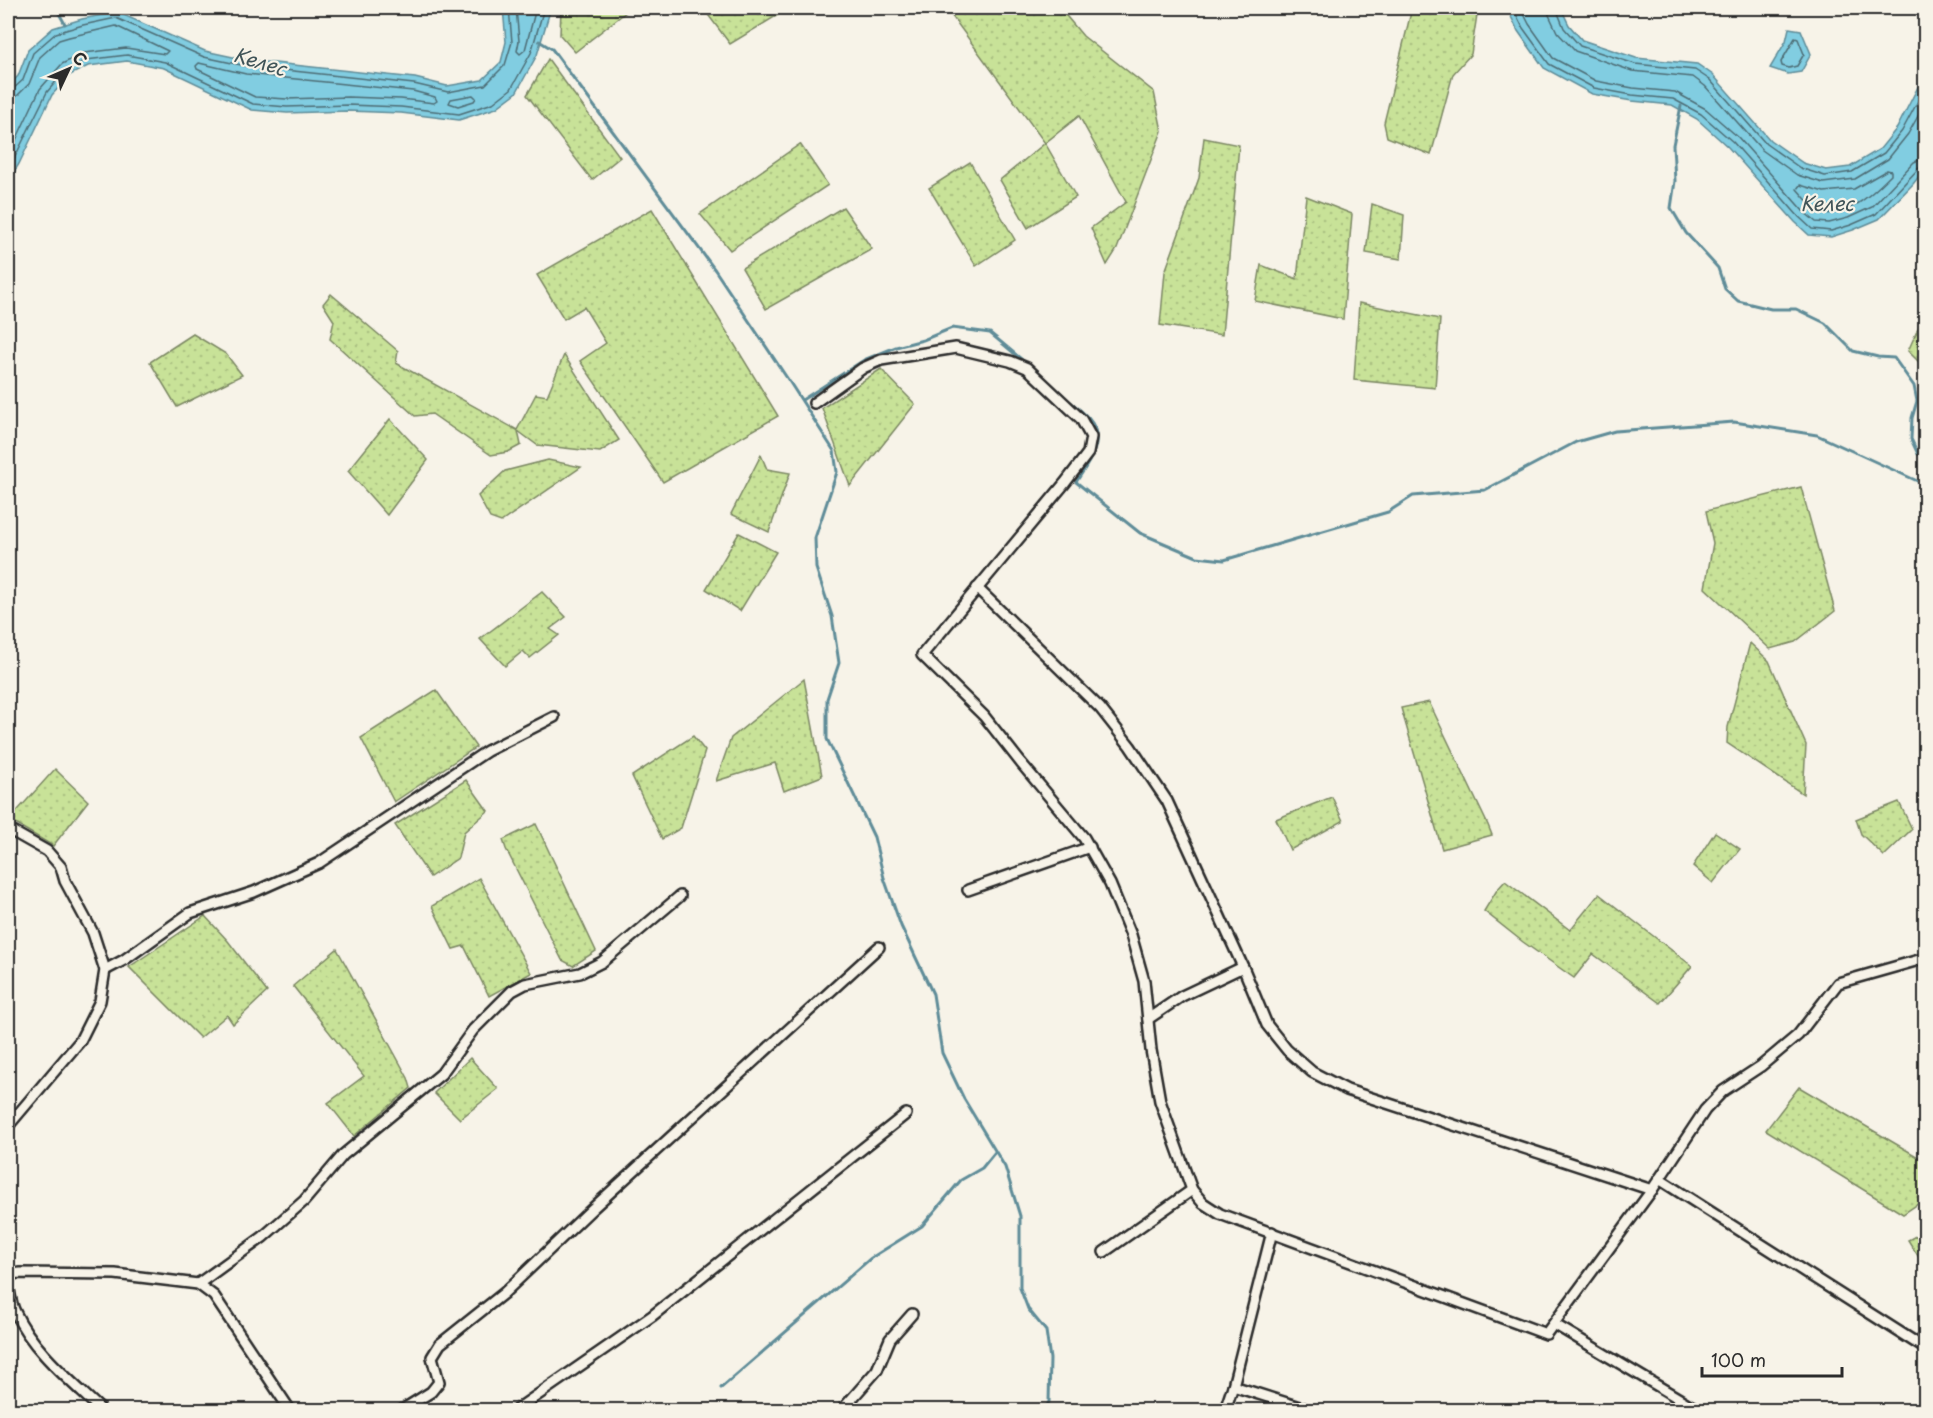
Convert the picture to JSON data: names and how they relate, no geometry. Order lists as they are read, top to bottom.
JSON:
{
  "water": ["Келес"],
  "scale_bar": "100 m",
  "north": "top right"
}
